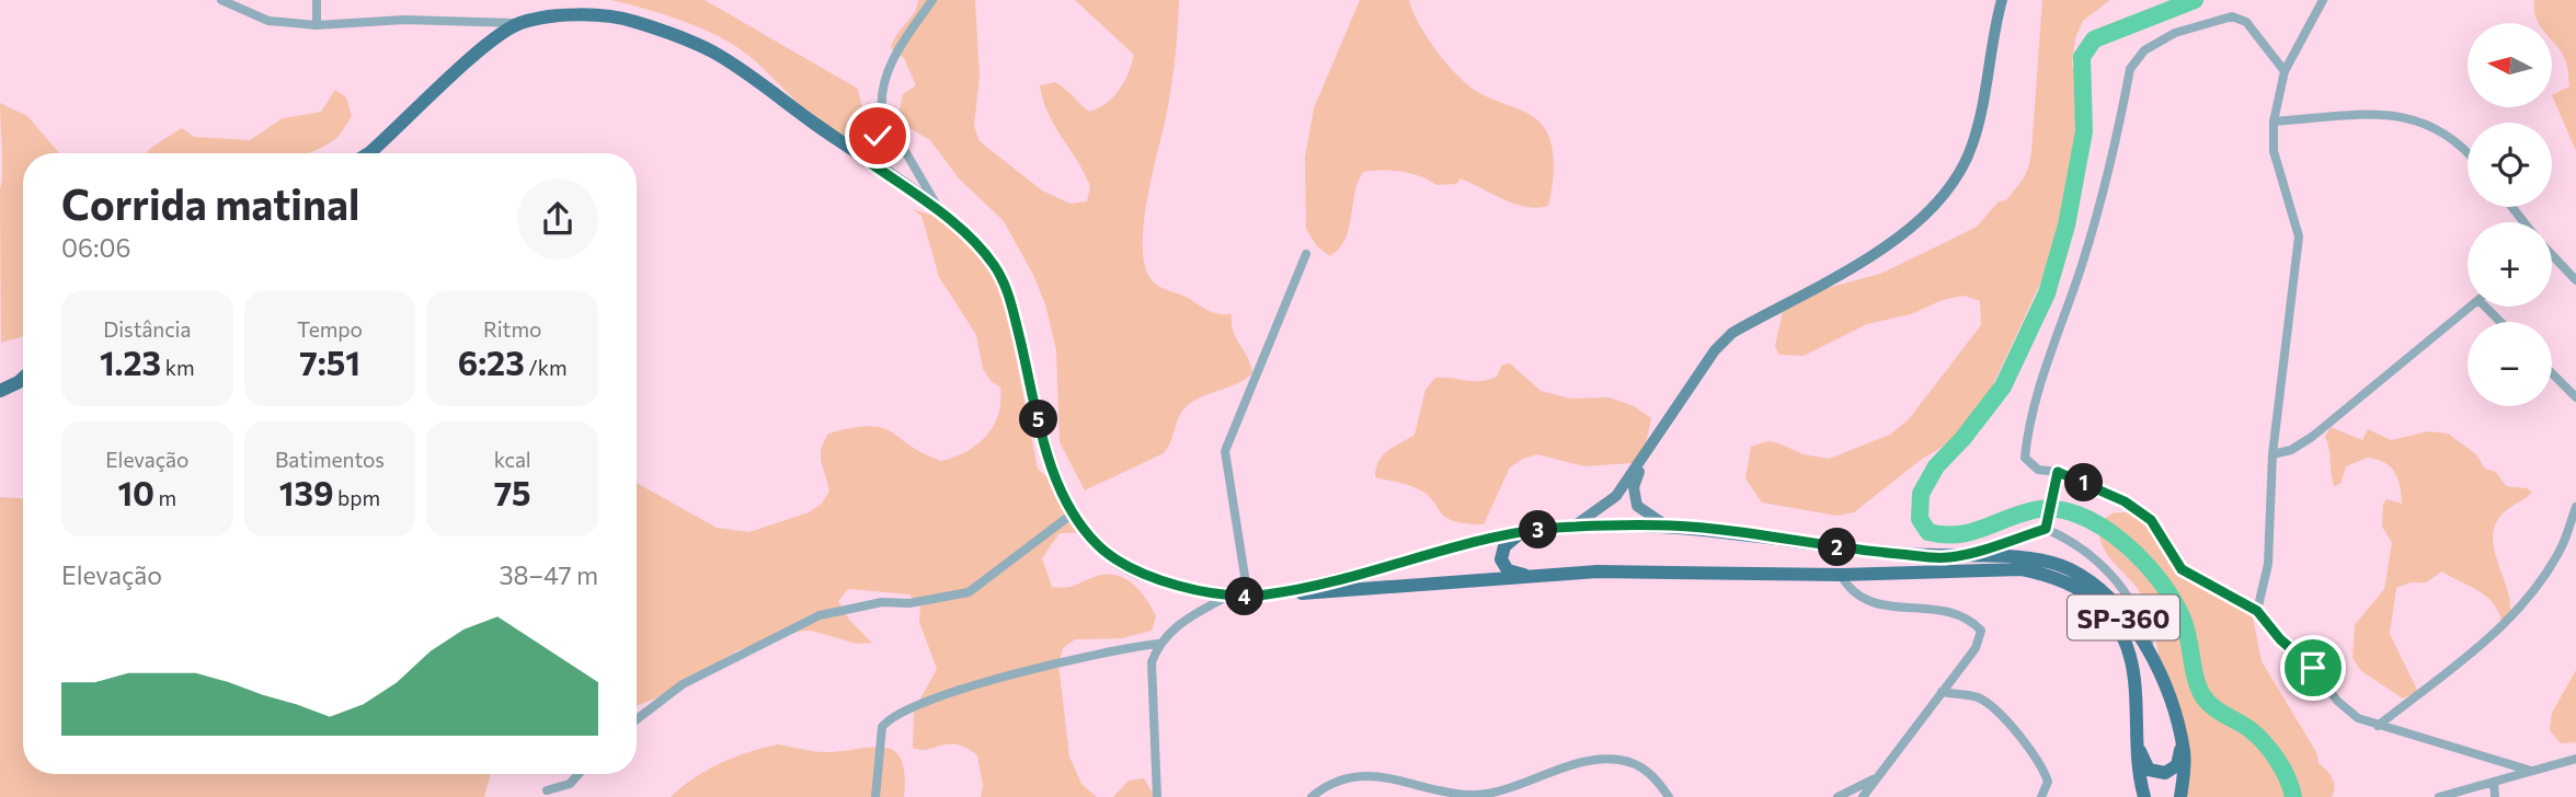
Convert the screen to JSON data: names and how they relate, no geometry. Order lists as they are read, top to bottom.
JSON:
{
  "streets": {
    "main road": ["SP-360"]
  },
  "north": "left",
  "page": {
    "map_buttons": ["+", "−"],
    "heading": ["Corrida matinal", "06:06"],
    "stats": [
      ["Distância", "1.23 km"],
      ["Tempo", "7:51"],
      ["Ritmo", "6:23 /km"],
      ["Elevação", "10 m"],
      ["Batimentos", "139 bpm"],
      ["kcal", "75"]
    ],
    "pins": [
      "5",
      "1",
      "3",
      "2",
      "4"
    ],
    "chart": ["Elevação", "38–47 m"]
  }
}
